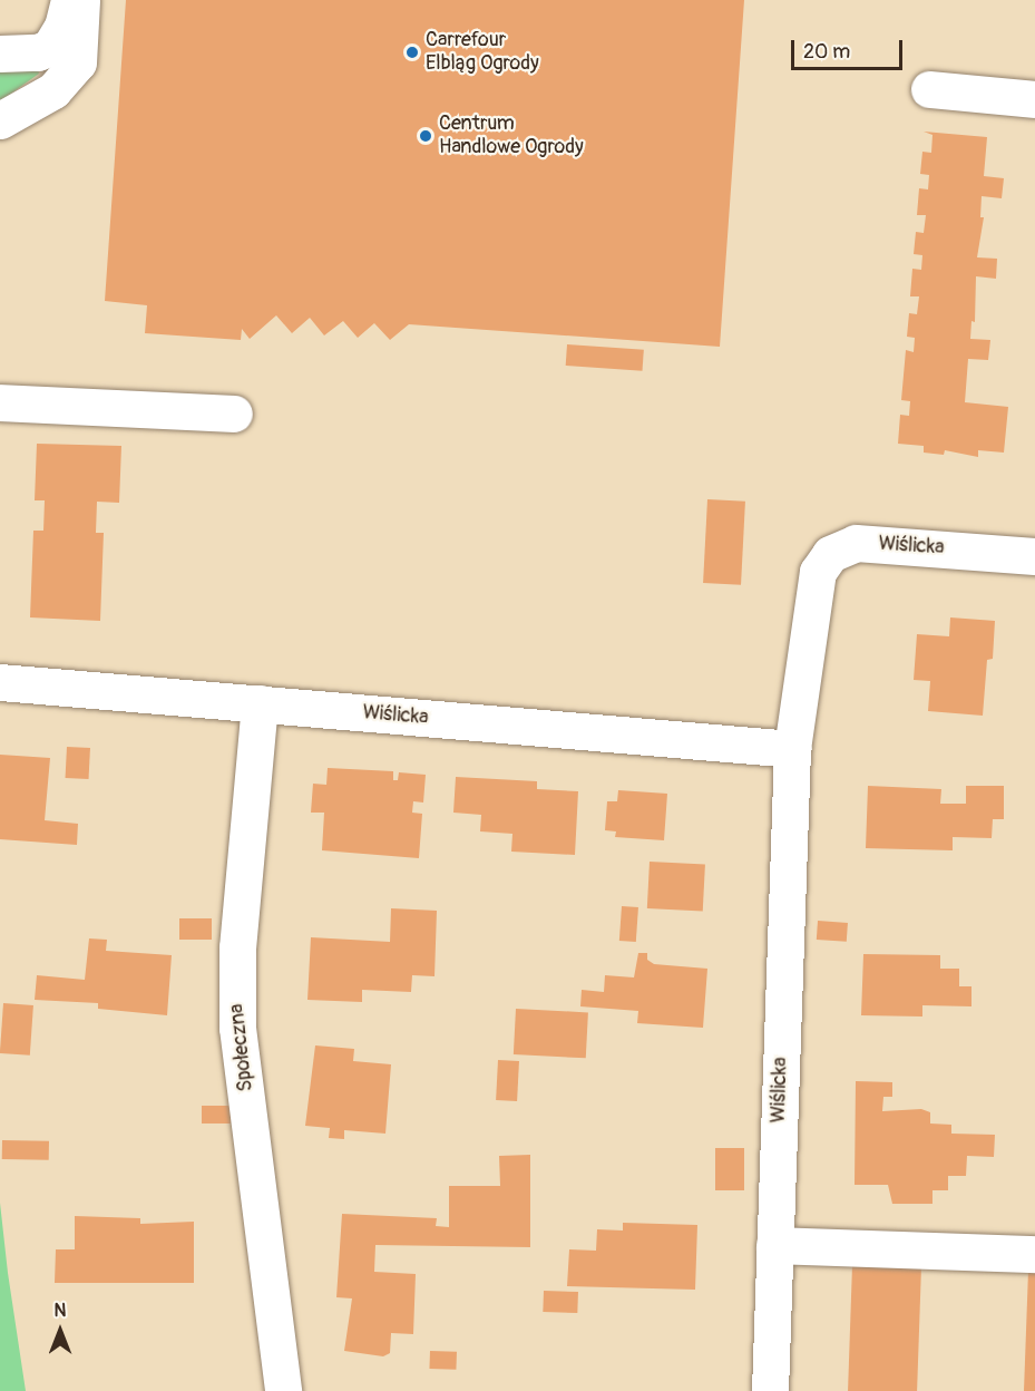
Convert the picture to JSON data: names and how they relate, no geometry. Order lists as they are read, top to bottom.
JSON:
{
  "streets": {
    "street": ["Wiślicka", "Społeczna"]
  },
  "crossings": [
    ["Wiślicka", "Społeczna"]
  ],
  "places": ["Carrefour Elbląg Ogrody", "Centrum Handlowe Ogrody"],
  "scale_bar": "20 m",
  "north": "top"
}
